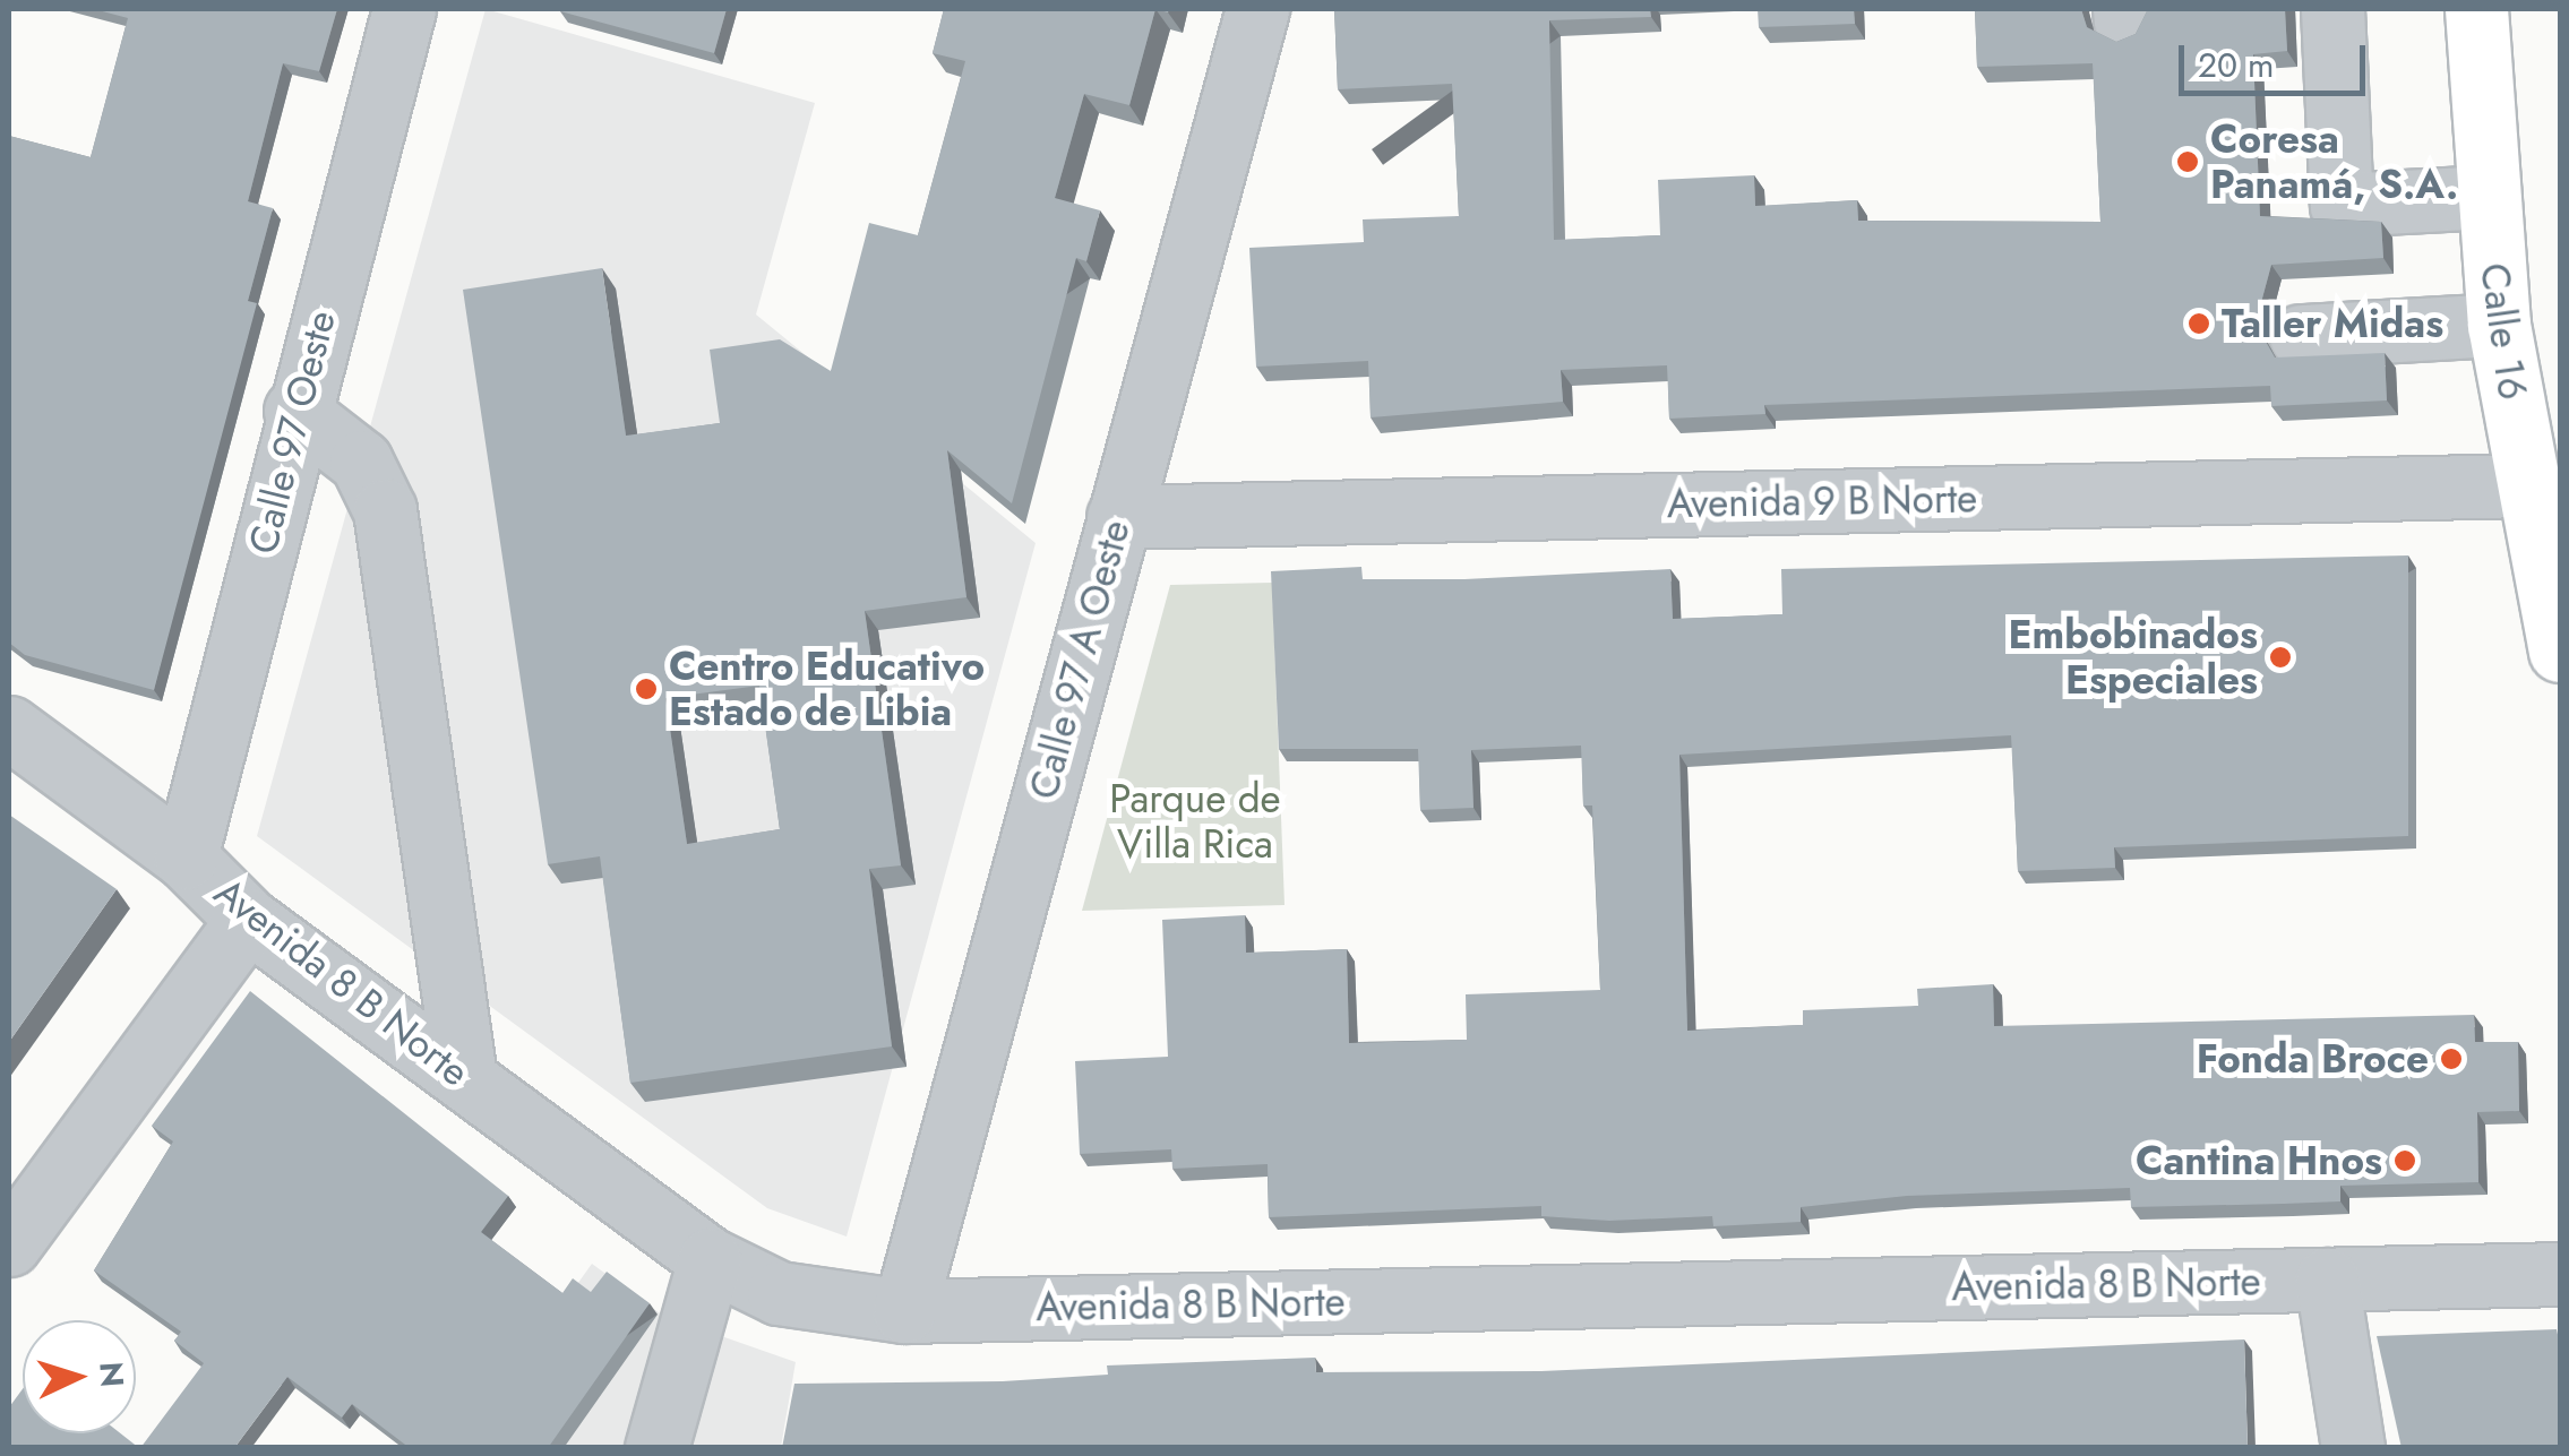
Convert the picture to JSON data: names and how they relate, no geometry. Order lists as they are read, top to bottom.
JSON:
{
  "streets": {
    "main road": ["Calle 16"],
    "street": [
      "Calle 97 Oeste",
      "Avenida 9 B Norte",
      "Calle 97 A Oeste",
      "Avenida 8 B Norte"
    ]
  },
  "crossings": [
    ["Calle 16", "Avenida 9 B Norte"],
    ["Calle 97 Oeste", "Avenida 8 B Norte"],
    ["Avenida 9 B Norte", "Calle 97 A Oeste"],
    ["Calle 97 A Oeste", "Avenida 8 B Norte"]
  ],
  "parks": ["Parque de Villa Rica"],
  "places": [
    "Coresa Panamá, S.A.",
    "Taller Midas",
    "Embobinados Especiales",
    "Centro Educativo Estado de Libia",
    "Fonda Broce",
    "Cantina Hnos"
  ],
  "scale_bar": "20 m",
  "north": "right"
}
